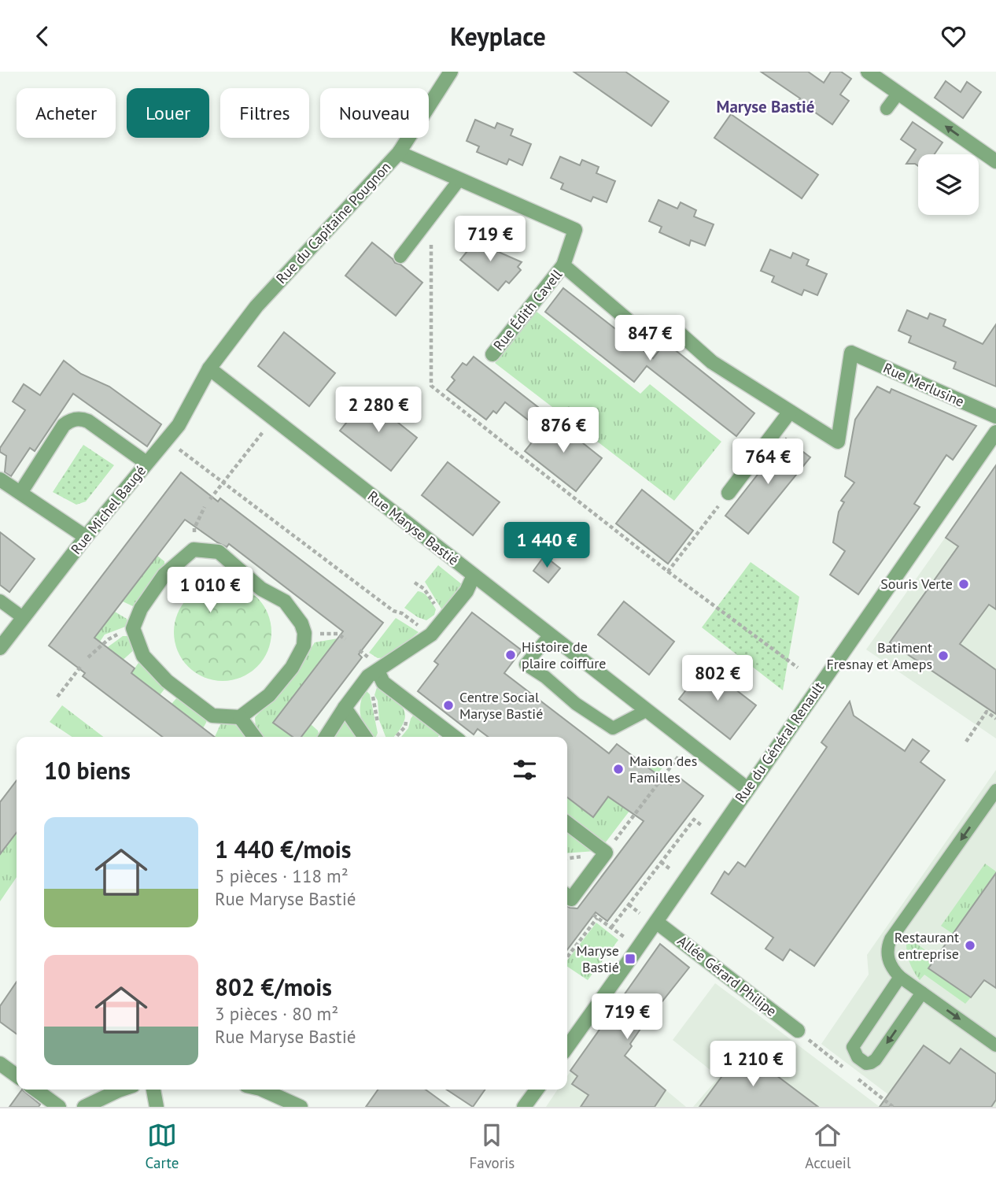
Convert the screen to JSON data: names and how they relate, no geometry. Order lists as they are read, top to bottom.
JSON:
{
  "streets": {
    "street": [
      "Rue du Capitaine Pougnon",
      "Rue Édith Cavell",
      "Rue Merlusine",
      "Rue Michel Baugé",
      "Rue Maryse Bastié",
      "Rue du Général Renault",
      "Allée Gérard Philipe"
    ]
  },
  "crossings": [
    ["Rue du Capitaine Pougnon", "Rue Michel Baugé"],
    ["Rue du Capitaine Pougnon", "Rue Maryse Bastié"],
    ["Rue Édith Cavell", "Rue Merlusine"],
    ["Rue Michel Baugé", "Rue Maryse Bastié"],
    ["Rue Maryse Bastié", "Rue du Général Renault"],
    ["Rue du Général Renault", "Allée Gérard Philipe"]
  ],
  "districts": ["Maryse Bastié"],
  "places": {
    "other": [
      "Souris Verte",
      "Histoire de plaire coiffure",
      "Batiment Fresnay et Ameps",
      "Centre Social Maryse Bastié",
      "Maison des Familles",
      "Restaurant entreprise"
    ],
    "transit": ["Maryse Bastié"]
  },
  "page": {
    "header": "Keyplace",
    "chip": [
      "Acheter",
      "Louer",
      "Filtres",
      "Nouveau"
    ],
    "price": [
      "719 €",
      "847 €",
      "2 280 €",
      "876 €",
      "764 €",
      "1 440 €",
      "1 010 €",
      "802 €",
      "719 €",
      "1 210 €"
    ],
    "heading": "10 biens",
    "list": [
      {
        "name": "1 440 €/mois",
        "note": "5 pièces · 118 m² · Rue Maryse Bastié"
      },
      {
        "name": "802 €/mois",
        "note": "3 pièces · 80 m² · Rue Maryse Bastié"
      }
    ],
    "tabs": ["Carte", "Favoris", "Accueil"]
  }
}
